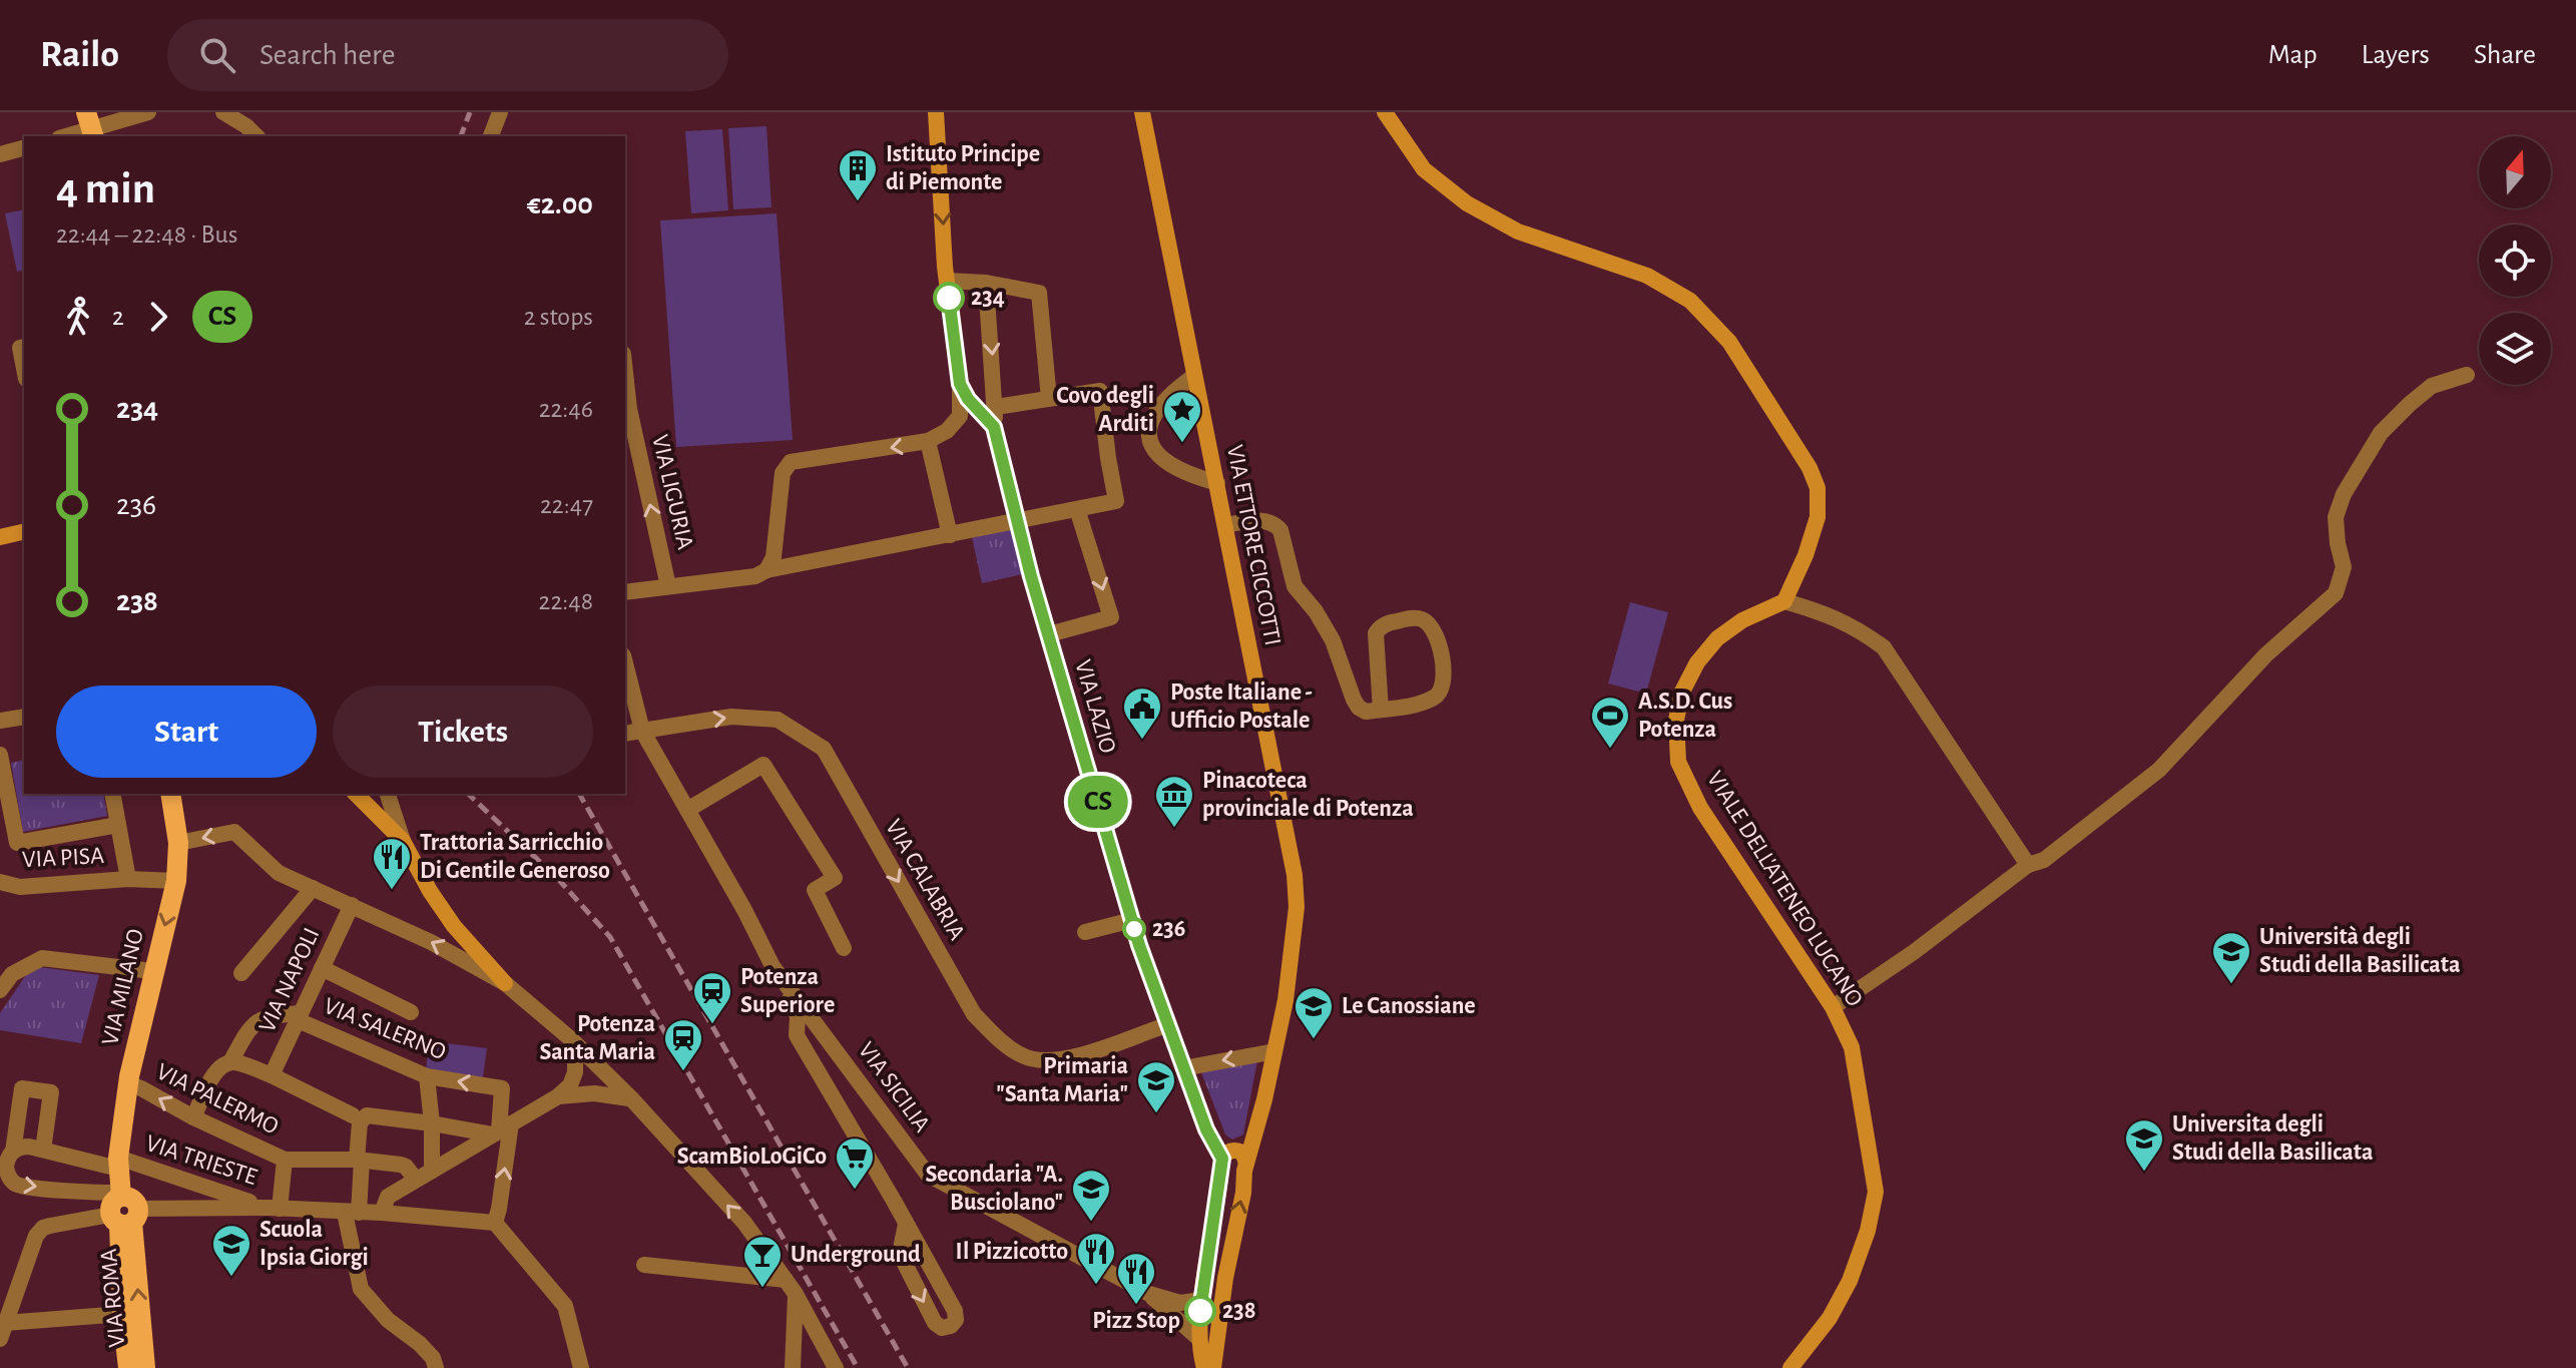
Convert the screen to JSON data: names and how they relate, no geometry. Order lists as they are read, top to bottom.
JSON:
{
  "streets": {
    "main road": [
      "VIA ETTORE CICCOTTI",
      "VIA LAZIO",
      "VIALE DELL'ATENEO LUCANO",
      "VIA MILANO",
      "VIA ROMA"
    ],
    "street": [
      "VIA LIGURIA",
      "VIA PISA",
      "VIA CALABRIA",
      "VIA NAPOLI",
      "VIA SALERNO",
      "VIA SICILIA",
      "VIA PALERMO",
      "VIA TRIESTE"
    ]
  },
  "crossings": [
    ["VIA ETTORE CICCOTTI", "VIA LAZIO"],
    ["VIA LAZIO", "VIA CALABRIA"],
    ["VIA PISA", "VIA MILANO"],
    ["VIA CALABRIA", "VIA SICILIA"],
    ["VIA NAPOLI", "VIA SALERNO"],
    ["VIA MILANO", "VIA PALERMO"],
    ["VIA MILANO", "VIA TRIESTE"],
    ["VIA MILANO", "VIA ROMA"],
    ["VIA PALERMO", "VIA TRIESTE"],
    ["VIA TRIESTE", "VIA ROMA"]
  ],
  "one_way": ["VIA LIGURIA", "VIA CALABRIA"],
  "places": {
    "building": ["Istituto Principe di Piemonte"],
    "other": ["234", "236", "238"],
    "place": ["Covo degli Arditi"],
    "public building": ["Poste Italiane - Ufficio Postale"],
    "sports": ["A.S.D. Cus Potenza"],
    "museum": ["Pinacoteca provinciale di Potenza"],
    "restaurant": ["Trattoria Sarricchio Di Gentile Generoso", "Il Pizzicotto", "Pizz Stop"],
    "school or university": [
      "Università degli Studi della Basilicata",
      "Le Canossiane",
      "Primaria \"Santa Maria\"",
      "Universita degli Studi della Basilicata",
      "Secondaria \"A. Busciolano\"",
      "Scuola Ipsia Giorgi"
    ],
    "station": ["Potenza Superiore", "Potenza Santa Maria"],
    "supermarket": ["ScamBioLoGiCo"],
    "bar": ["Underground"]
  },
  "lines": ["bus line CS"],
  "north": "top",
  "page": {
    "header": "Railo",
    "search": "Search here",
    "nav": ["Map", "Layers", "Share"],
    "on_map": "CS",
    "heading": ["4 min", "22:44 – 22:48 · Bus", "€2.00"],
    "legs": ["2", "CS", "2 stops"],
    "list": [
      {
        "name": "234",
        "value": "22:46"
      },
      {
        "name": "236",
        "value": "22:47"
      },
      {
        "name": "238",
        "value": "22:48"
      }
    ],
    "buttons": ["Start", "Tickets"]
  }
}
